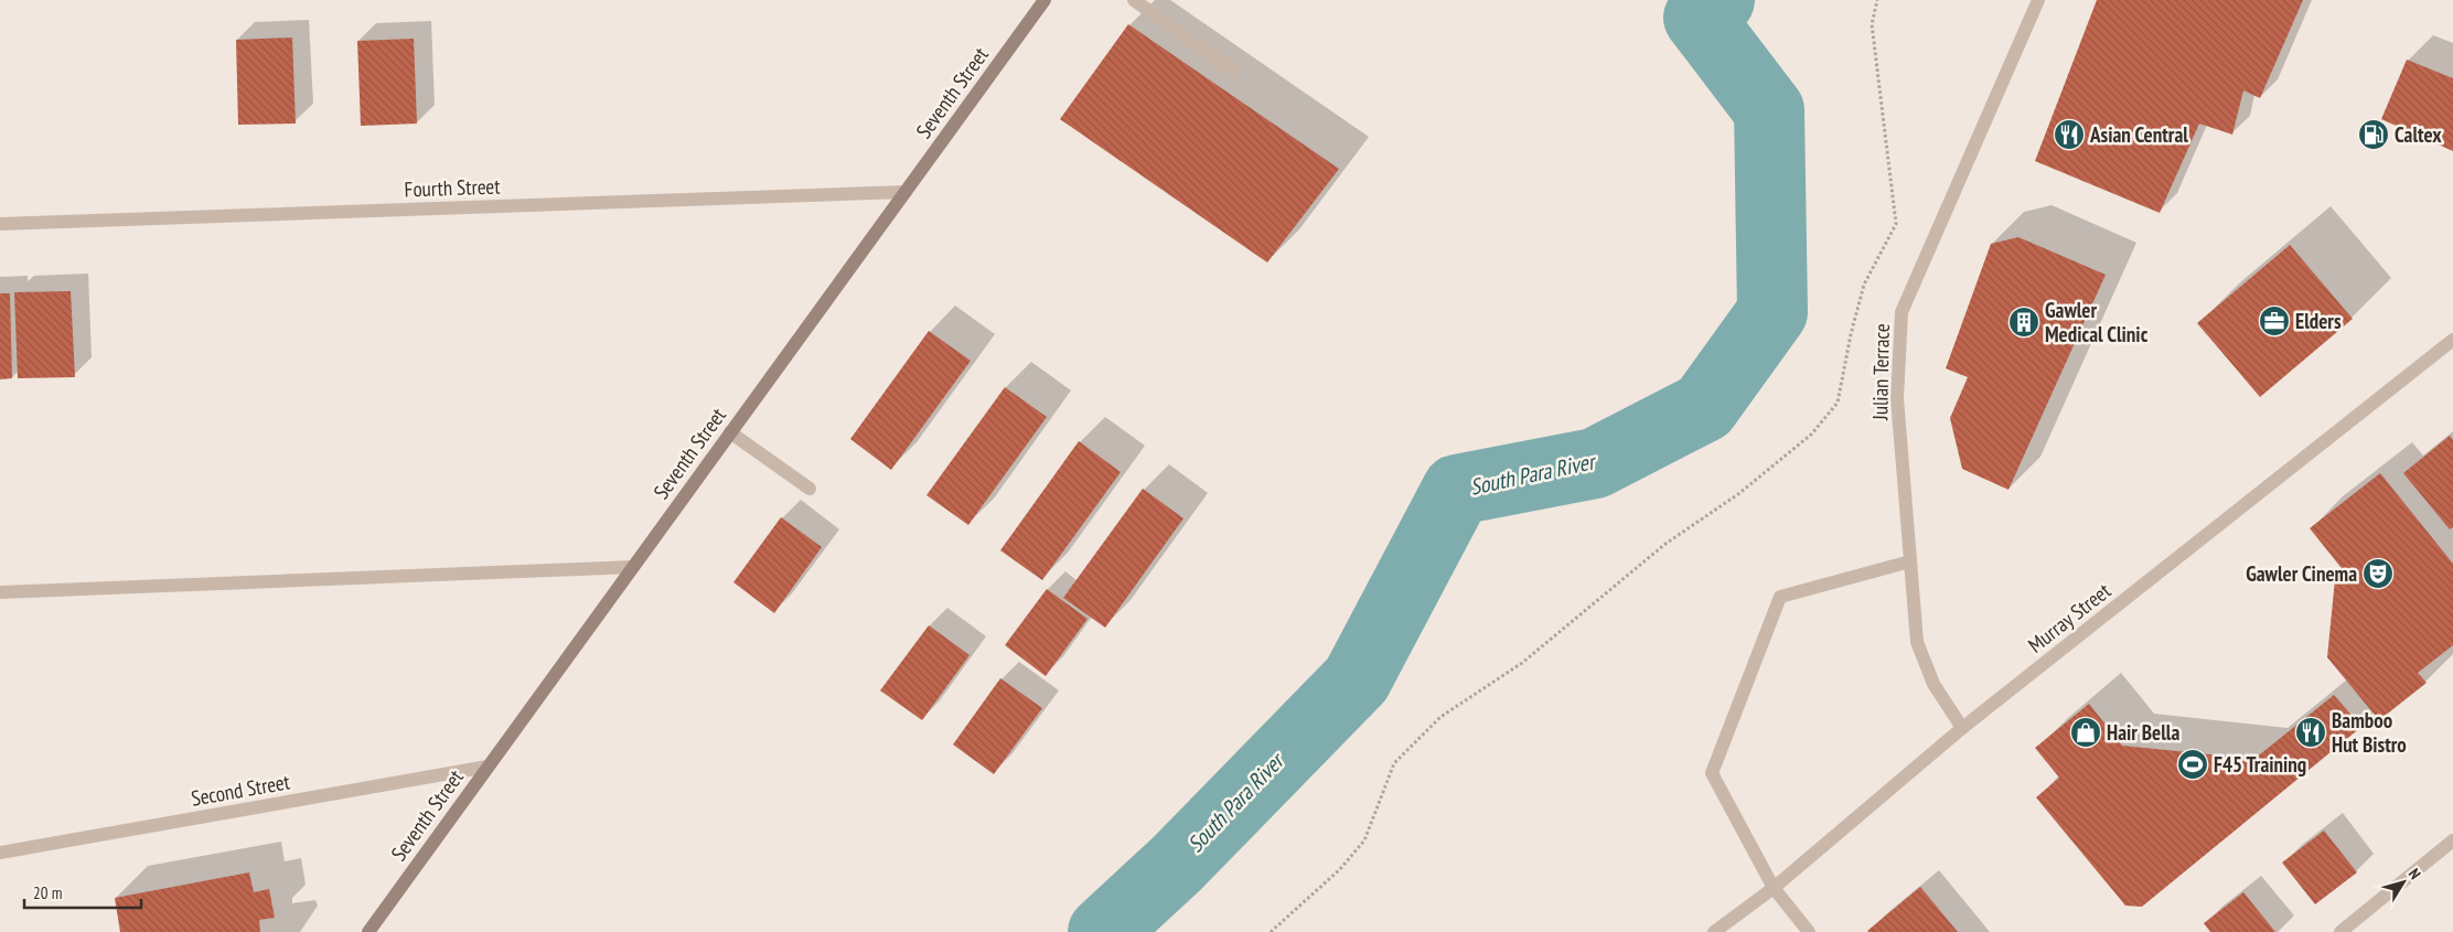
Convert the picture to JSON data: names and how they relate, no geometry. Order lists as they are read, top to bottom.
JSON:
{
  "streets": {
    "main road": ["Seventh Street"],
    "street": [
      "Fourth Street",
      "Julian Terrace",
      "Murray Street",
      "Second Street"
    ]
  },
  "crossings": [
    ["Seventh Street", "Fourth Street"],
    ["Seventh Street", "Second Street"],
    ["Julian Terrace", "Murray Street"]
  ],
  "water": ["South Para River"],
  "places": {
    "restaurant": ["Asian Central", "Bamboo Hut Bistro"],
    "fuel station": ["Caltex"],
    "office": ["Elders"],
    "building": ["Gawler Medical Clinic"],
    "theatre": ["Gawler Cinema"],
    "shop": ["Hair Bella"],
    "sports": ["F45 Training"]
  },
  "scale_bar": "20 m",
  "north": "top right"
}
